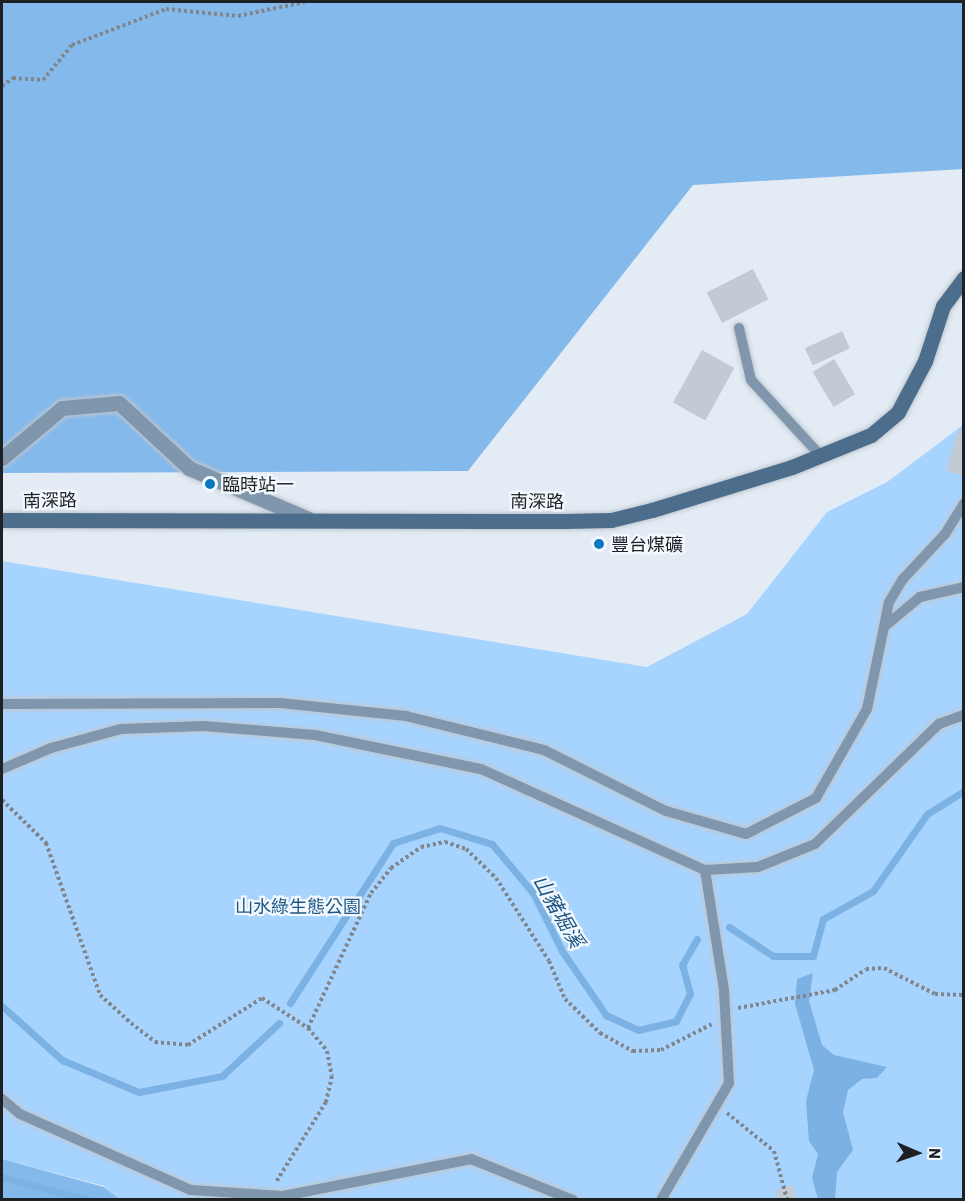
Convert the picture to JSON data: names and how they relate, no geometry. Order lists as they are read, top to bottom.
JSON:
{
  "streets": {
    "main road": ["南深路"]
  },
  "water": ["山豬堀溪"],
  "parks": ["山水綠生態公園"],
  "places": ["臨時站一", "豐台煤礦"],
  "north": "right"
}
